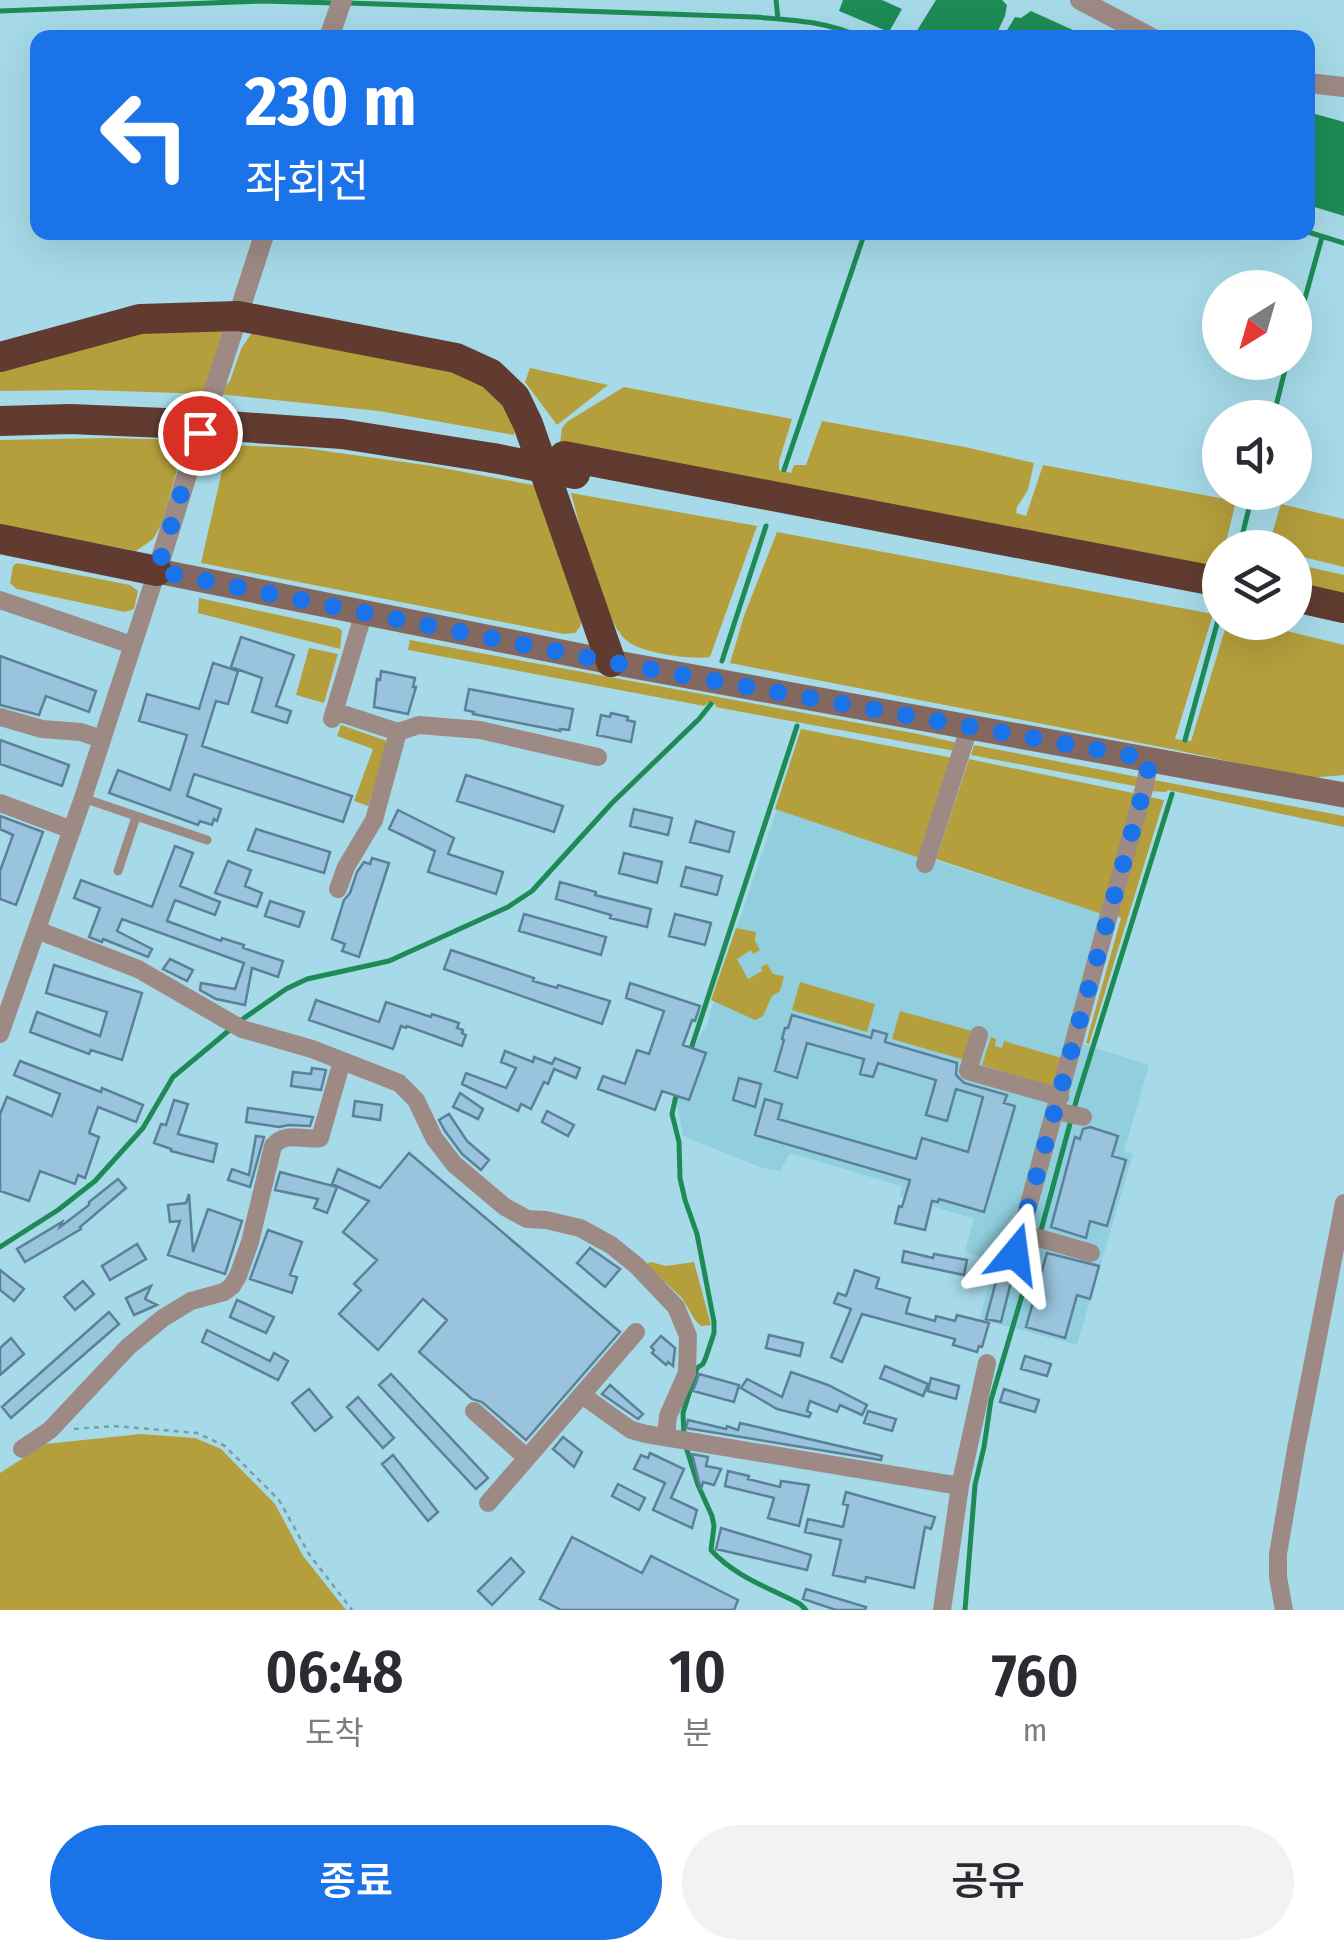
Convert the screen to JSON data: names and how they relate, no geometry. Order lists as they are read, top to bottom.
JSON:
{
  "north": "bottom left",
  "page": {
    "turn": ["230 m", "좌회전"],
    "eta": [
      "06:48",
      "도착",
      "10",
      "분",
      "760",
      "m"
    ],
    "buttons": ["종료", "공유"]
  }
}
